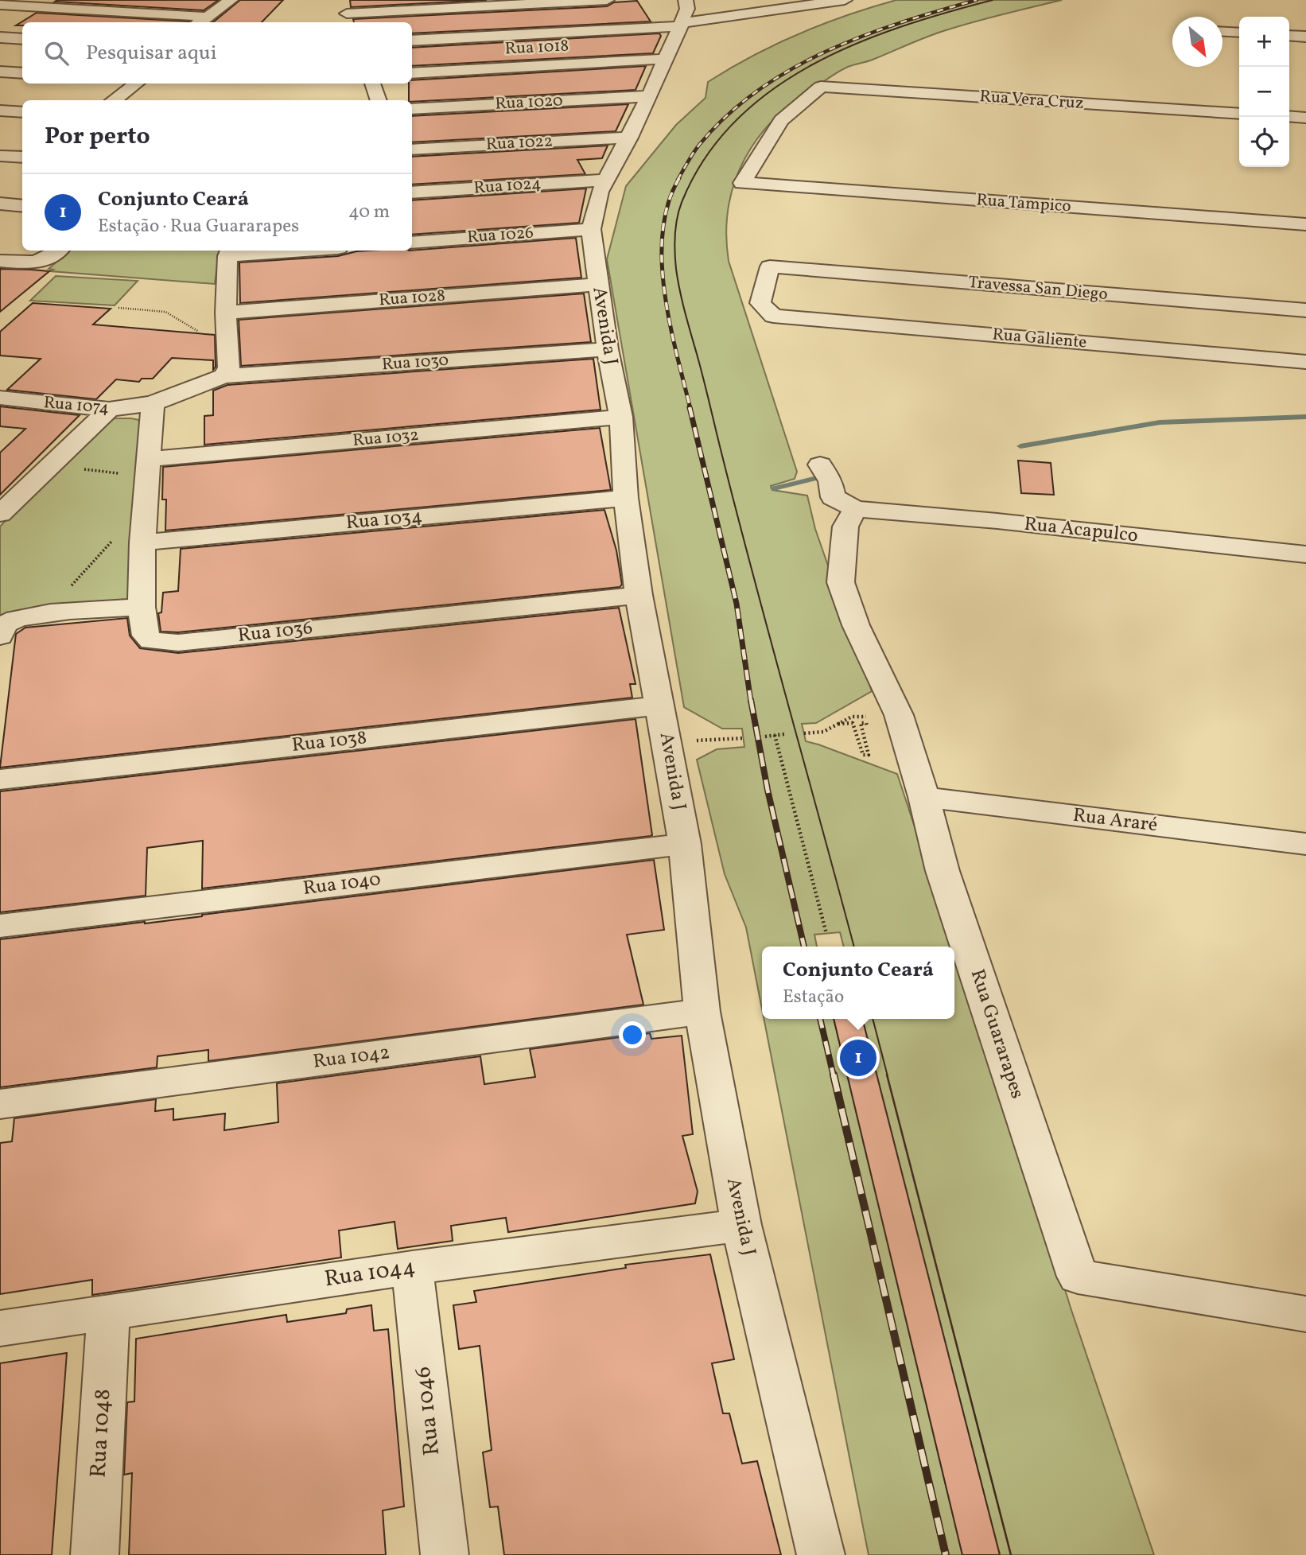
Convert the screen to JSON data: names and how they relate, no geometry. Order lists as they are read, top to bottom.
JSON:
{
  "streets": {
    "street": [
      "Rua 1018",
      "Rua Vera Cruz",
      "Rua 1020",
      "Rua 1022",
      "Rua 1024",
      "Rua Tampico",
      "Rua 1026",
      "Travessa San Diego",
      "Rua 1028",
      "Avenida J",
      "Rua Galiente",
      "Rua 1030",
      "Rua 1074",
      "Rua 1032",
      "Rua 1034",
      "Rua Acapulco",
      "Rua 1036",
      "Rua 1038",
      "Rua Araré",
      "Rua 1040",
      "Rua Guararapes",
      "Rua 1042",
      "Rua 1044",
      "Rua 1046",
      "Rua 1048"
    ]
  },
  "crossings": [
    ["Rua 1018", "Avenida J"],
    ["Rua Vera Cruz", "Rua Tampico"],
    ["Rua 1020", "Avenida J"],
    ["Rua 1022", "Avenida J"],
    ["Rua 1024", "Avenida J"],
    ["Rua 1026", "Avenida J"],
    ["Travessa San Diego", "Rua Galiente"],
    ["Rua 1028", "Avenida J"],
    ["Avenida J", "Rua 1030"],
    ["Avenida J", "Rua 1032"],
    ["Avenida J", "Rua 1034"],
    ["Avenida J", "Rua 1036"],
    ["Avenida J", "Rua 1038"],
    ["Avenida J", "Rua 1040"],
    ["Avenida J", "Rua 1042"],
    ["Avenida J", "Rua 1044"],
    ["Rua 1030", "Rua 1074"],
    ["Rua 1030", "Rua 1036"],
    ["Rua 1074", "Rua 1036"],
    ["Rua 1032", "Rua 1036"],
    ["Rua 1034", "Rua 1036"],
    ["Rua Acapulco", "Rua Guararapes"],
    ["Rua Araré", "Rua Guararapes"],
    ["Rua 1044", "Rua 1046"],
    ["Rua 1044", "Rua 1048"]
  ],
  "north": "bottom right",
  "page": {
    "map_buttons": ["+", "−"],
    "search": "Pesquisar aqui",
    "heading": "Por perto",
    "list": [
      {
        "mark": "1",
        "name": "Conjunto Ceará",
        "note": "Estação · Rua Guararapes",
        "value": "40 m"
      }
    ],
    "popup": ["Conjunto Ceará", "Estação"],
    "pins": "1"
  }
}
